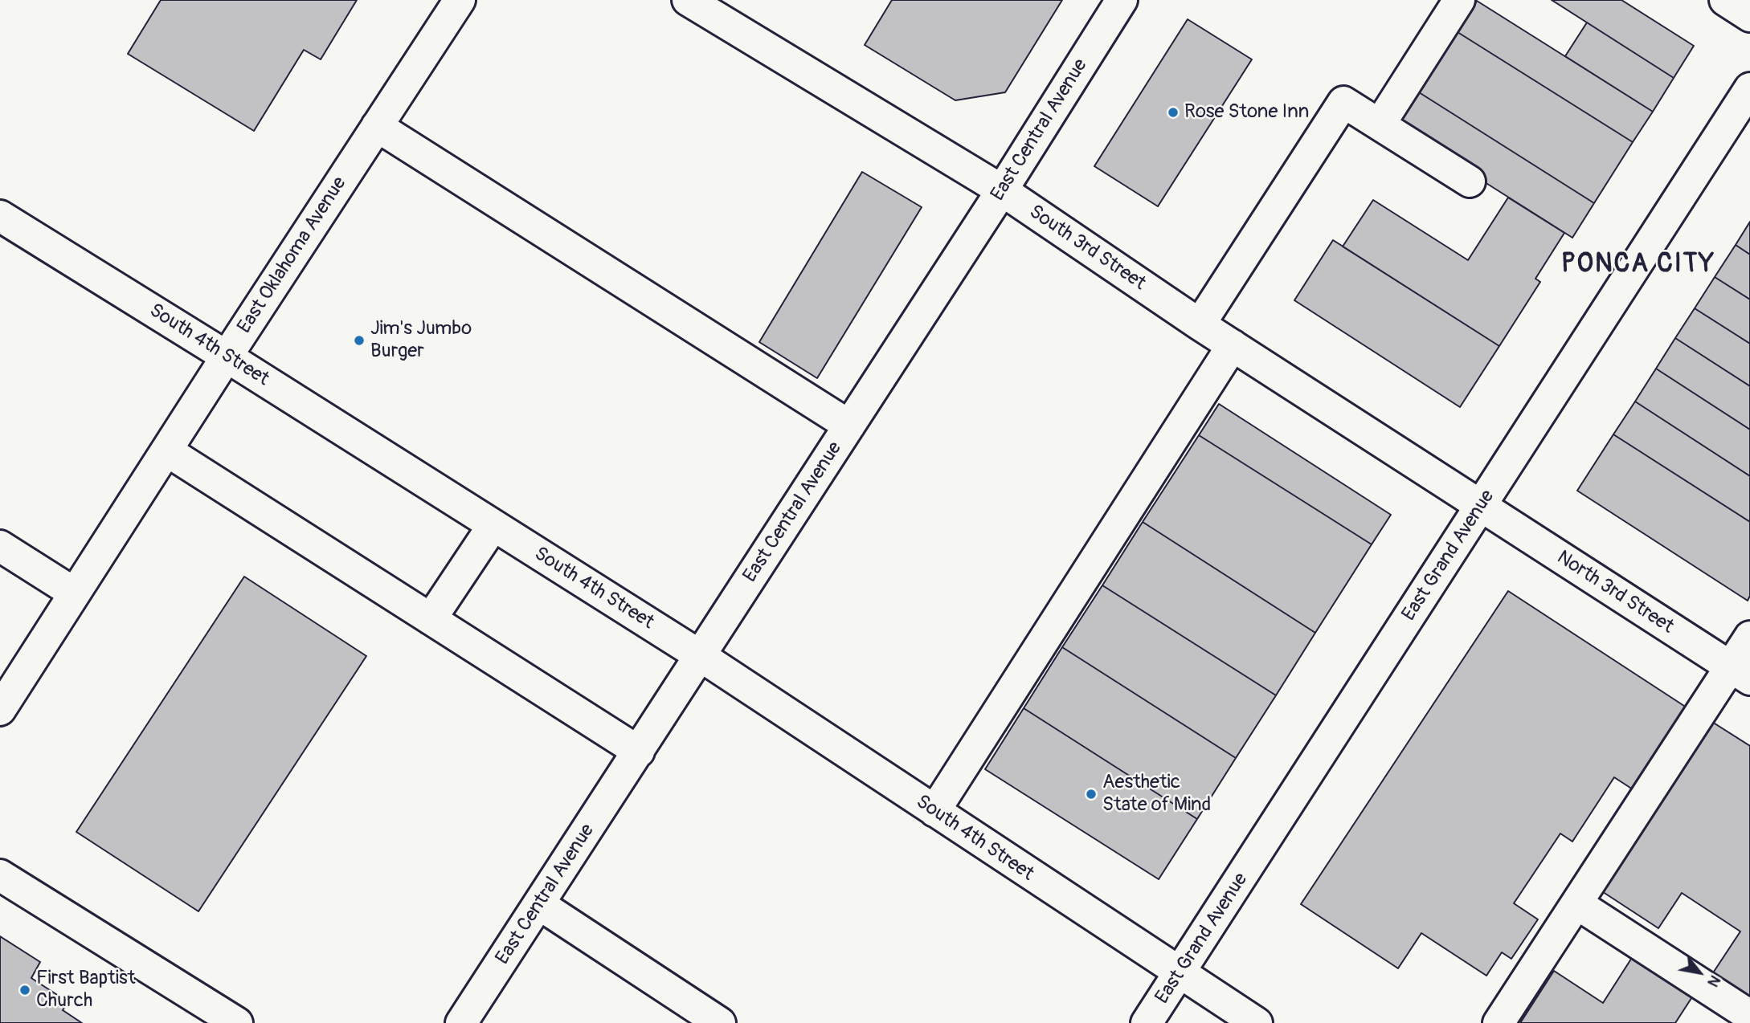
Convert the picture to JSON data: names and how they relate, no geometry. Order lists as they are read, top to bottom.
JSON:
{
  "streets": {
    "street": [
      "East Central Avenue",
      "South 3rd Street",
      "East Oklahoma Avenue",
      "South 4th Street",
      "East Grand Avenue",
      "North 3rd Street"
    ]
  },
  "crossings": [
    ["East Central Avenue", "South 3rd Street"],
    ["East Central Avenue", "South 4th Street"],
    ["South 3rd Street", "East Grand Avenue"],
    ["South 3rd Street", "North 3rd Street"],
    ["East Oklahoma Avenue", "South 4th Street"],
    ["South 4th Street", "East Grand Avenue"],
    ["East Grand Avenue", "North 3rd Street"]
  ],
  "districts": ["PONCA CITY"],
  "places": [
    "Rose Stone Inn",
    "Jim's Jumbo Burger",
    "Aesthetic State of Mind",
    "First Baptist Church"
  ],
  "north": "bottom right"
}
